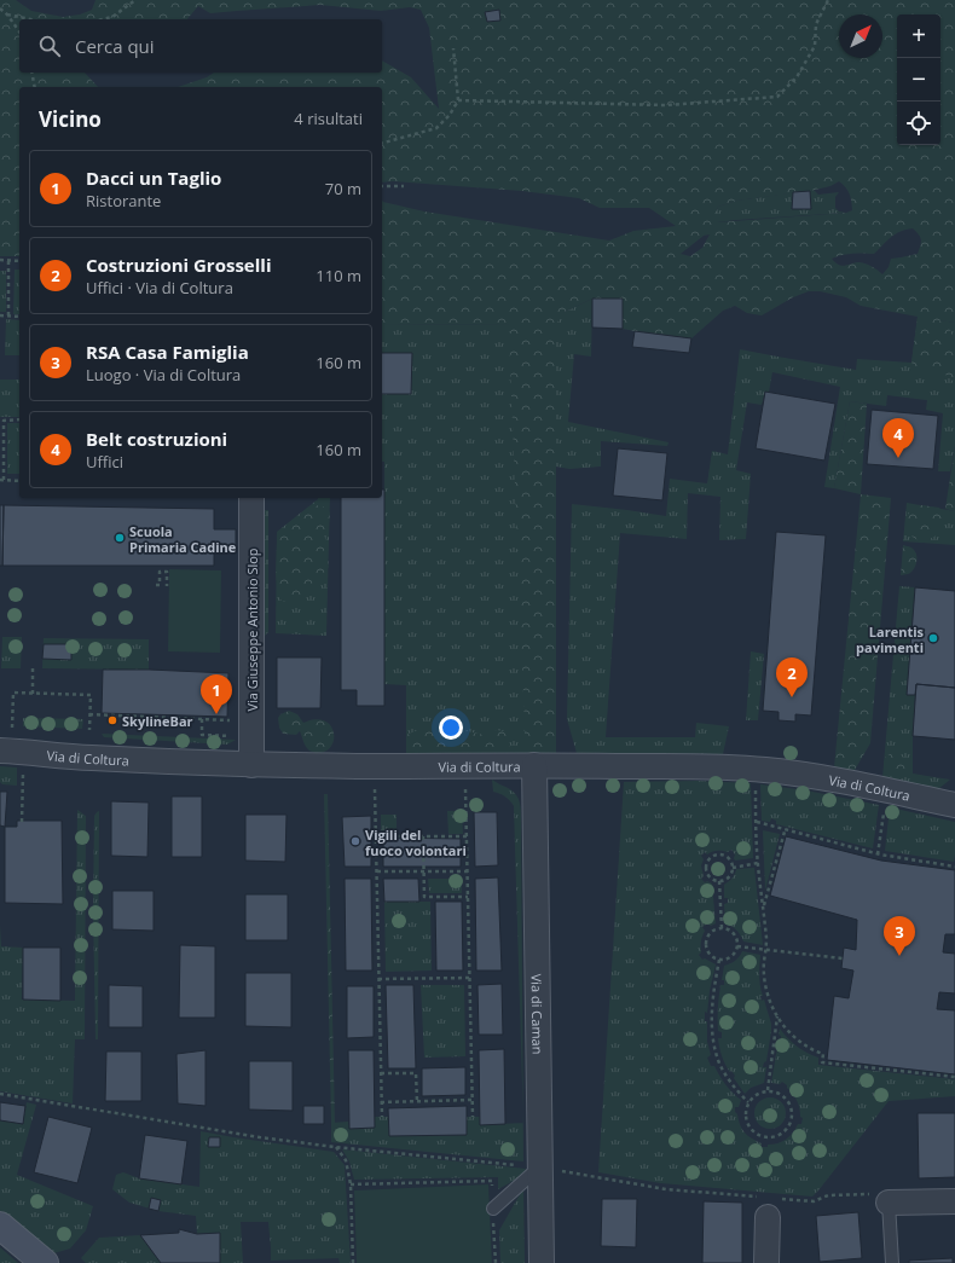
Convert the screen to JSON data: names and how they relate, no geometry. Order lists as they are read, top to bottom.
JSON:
{
  "streets": {
    "street": ["Via Giuseppe Antonio Slop", "Via di Coltura", "Via di Caman"]
  },
  "crossings": [
    ["Via Giuseppe Antonio Slop", "Via di Coltura"],
    ["Via di Coltura", "Via di Caman"]
  ],
  "places": [
    "Scuola Primaria Cadine",
    "Larentis pavimenti",
    "SkylineBar",
    "Vigili del fuoco volontari"
  ],
  "north": "top right",
  "page": {
    "map_buttons": ["+", "−"],
    "search": "Cerca qui",
    "heading": ["Vicino", "4 risultati"],
    "list": [
      {
        "mark": "1",
        "name": "Dacci un Taglio",
        "note": "Ristorante",
        "value": "70 m"
      },
      {
        "mark": "2",
        "name": "Costruzioni Grosselli",
        "note": "Uffici · Via di Coltura",
        "value": "110 m"
      },
      {
        "mark": "3",
        "name": "RSA Casa Famiglia",
        "note": "Luogo · Via di Coltura",
        "value": "160 m"
      },
      {
        "mark": "4",
        "name": "Belt costruzioni",
        "note": "Uffici",
        "value": "160 m"
      }
    ],
    "pins": [
      "4",
      "2",
      "1",
      "3"
    ]
  }
}
